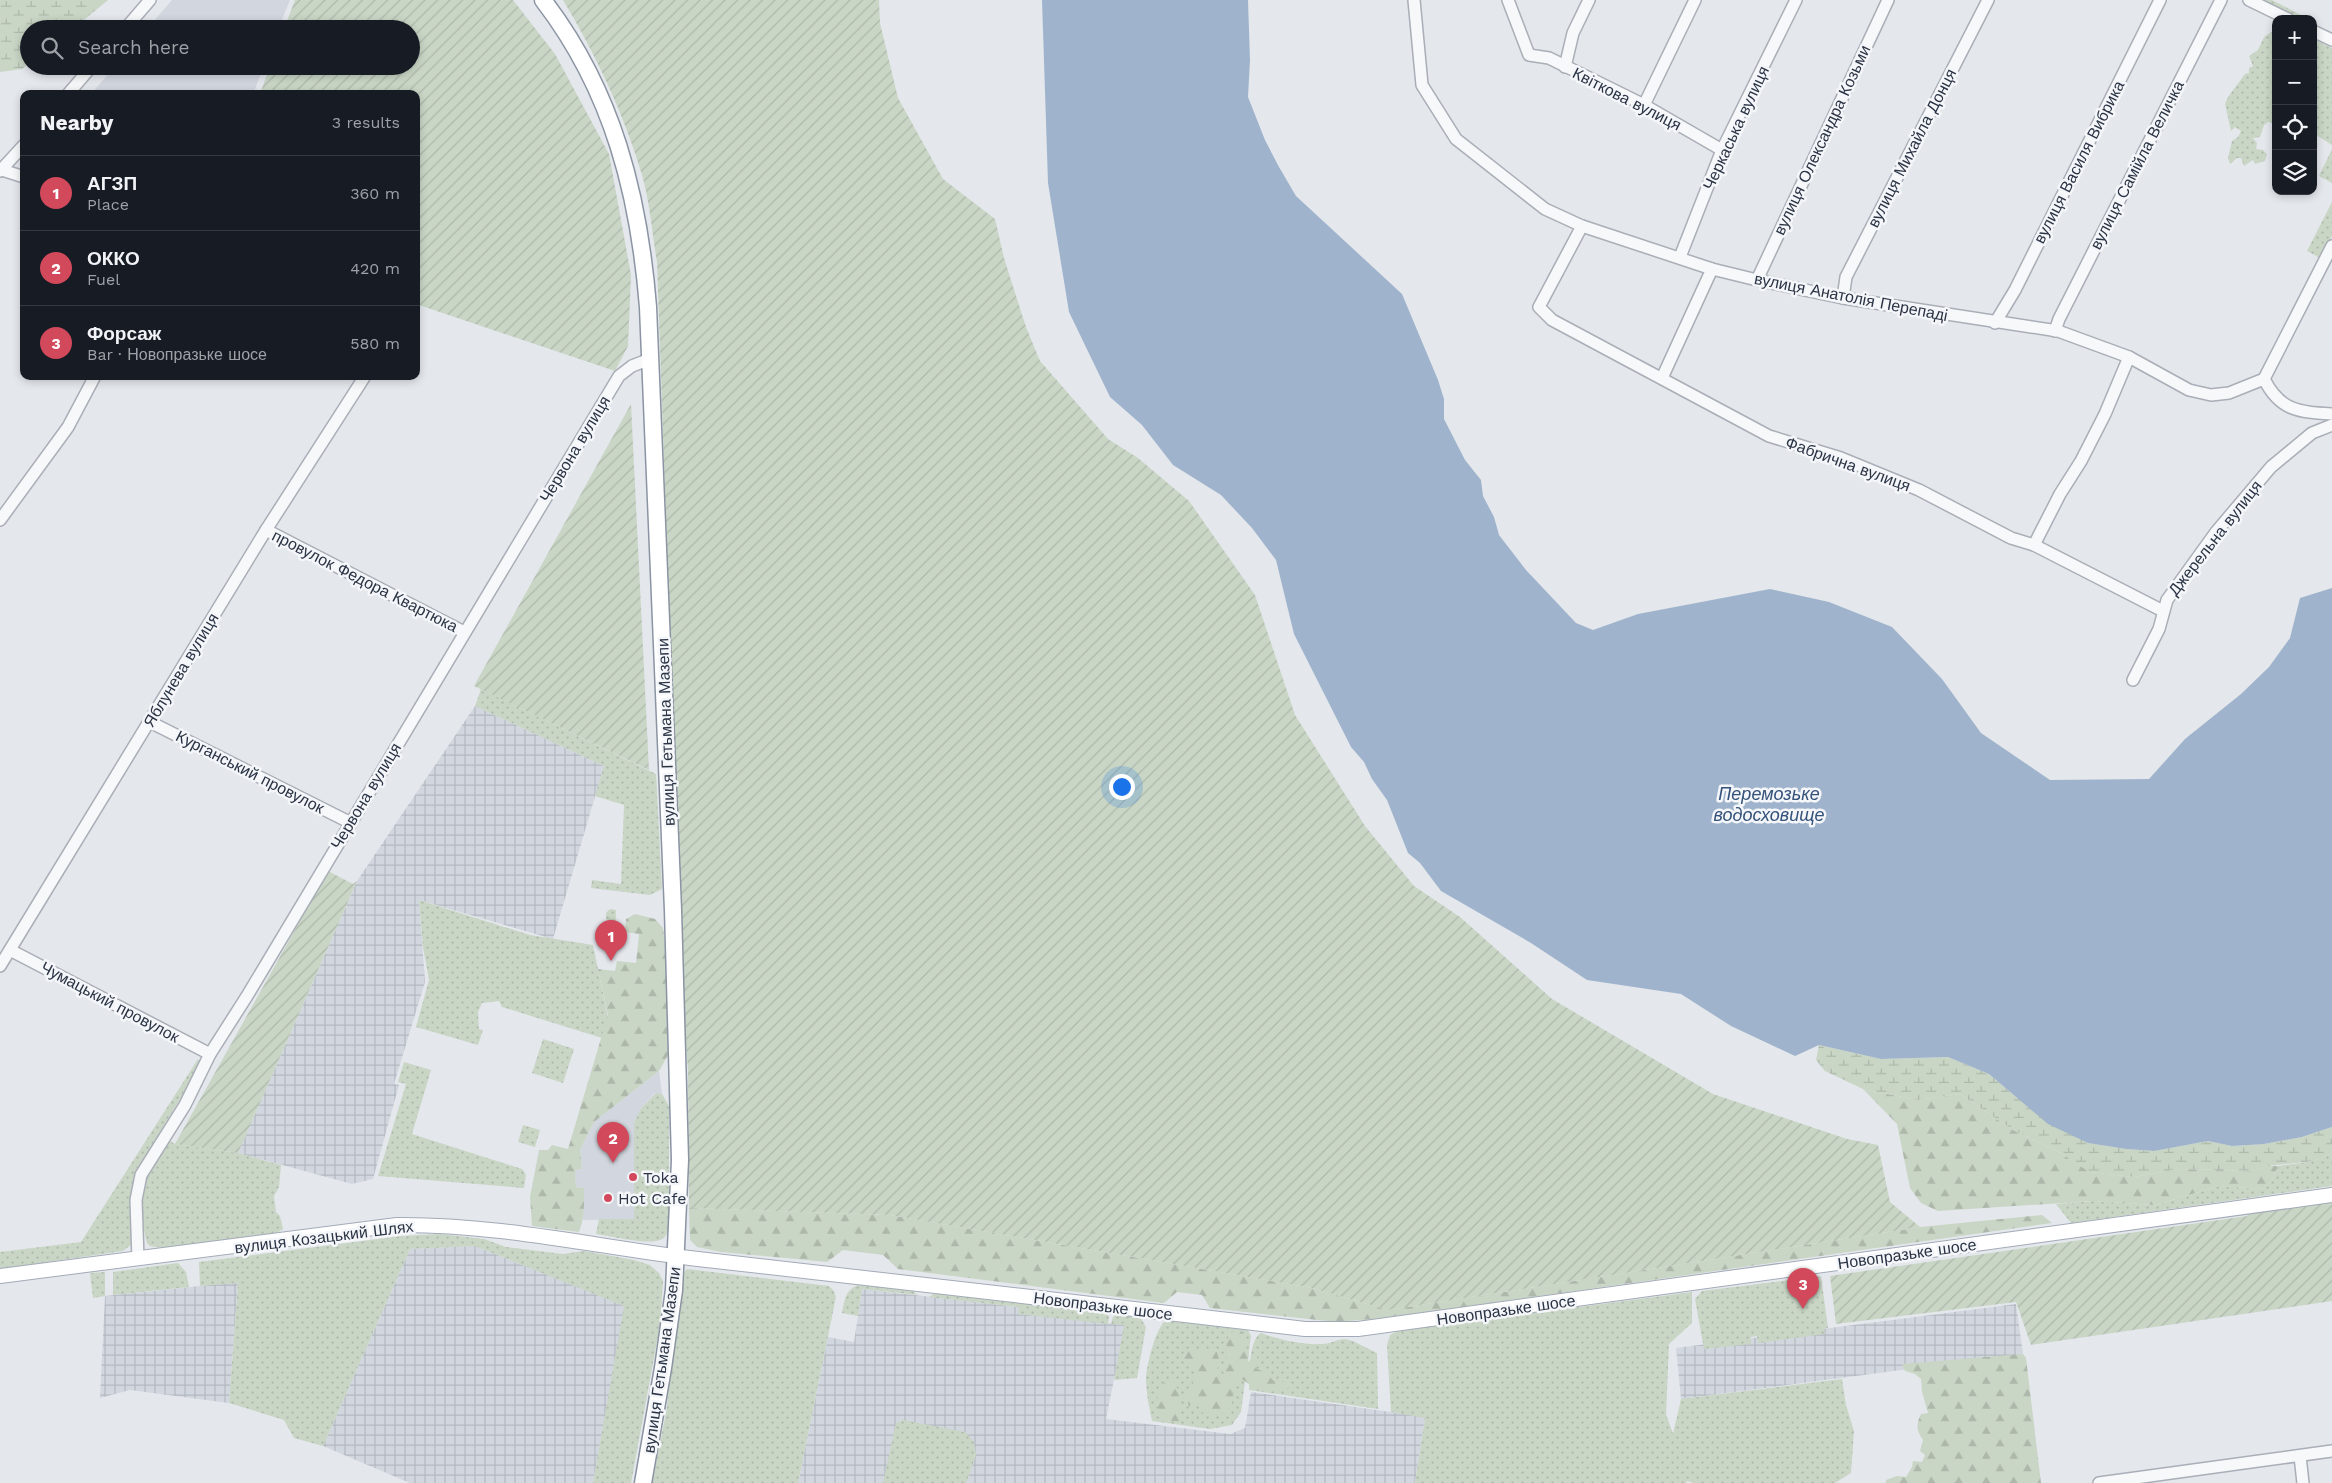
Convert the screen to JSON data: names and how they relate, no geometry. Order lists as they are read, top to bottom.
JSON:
{
  "streets": {
    "highway": ["вулиця Гетьмана Мазепи"],
    "main road": ["вулиця Козацький Шлях", "Новопразьке шосе"],
    "street": [
      "Квіткова вулиця",
      "Черкаська вулиця",
      "вулиця Олександра Козьми",
      "вулиця Михайла Донця",
      "вулиця Василя Вибрика",
      "вулиця Самійла Величка",
      "вулиця Анатолія Перепаді",
      "Червона вулиця",
      "Фабрична вулиця",
      "Джерельна вулиця",
      "провулок Федора Квартюка",
      "Яблунева вулиця",
      "Курганський провулок",
      "Чумацький провулок"
    ]
  },
  "crossings": [
    ["Квіткова вулиця", "Черкаська вулиця"],
    ["Черкаська вулиця", "вулиця Анатолія Перепаді"],
    ["вулиця Олександра Козьми", "вулиця Анатолія Перепаді"],
    ["вулиця Михайла Донця", "вулиця Анатолія Перепаді"],
    ["вулиця Василя Вибрика", "вулиця Анатолія Перепаді"],
    ["вулиця Самійла Величка", "вулиця Анатолія Перепаді"],
    ["вулиця Анатолія Перепаді", "Фабрична вулиця"],
    ["Червона вулиця", "провулок Федора Квартюка"],
    ["Червона вулиця", "вулиця Гетьмана Мазепи"],
    ["Червона вулиця", "Курганський провулок"],
    ["Червона вулиця", "Чумацький провулок"],
    ["Червона вулиця", "вулиця Козацький Шлях"],
    ["Фабрична вулиця", "Джерельна вулиця"],
    ["провулок Федора Квартюка", "Яблунева вулиця"],
    ["Яблунева вулиця", "Курганський провулок"],
    ["Яблунева вулиця", "Чумацький провулок"],
    ["вулиця Гетьмана Мазепи", "вулиця Козацький Шлях"],
    ["вулиця Гетьмана Мазепи", "Новопразьке шосе"],
    ["вулиця Козацький Шлях", "Новопразьке шосе"]
  ],
  "water": ["Перемозьке водосховище"],
  "places": ["Toka", "Hot Cafe"],
  "page": {
    "map_buttons": ["+", "−"],
    "search": "Search here",
    "heading": ["Nearby", "3 results"],
    "list": [
      {
        "mark": "1",
        "name": "АГЗП",
        "note": "Place",
        "value": "360 m"
      },
      {
        "mark": "2",
        "name": "ОККО",
        "note": "Fuel",
        "value": "420 m"
      },
      {
        "mark": "3",
        "name": "Форсаж",
        "note": "Bar · Новопразьке шосе",
        "value": "580 m"
      }
    ],
    "pins": ["1", "2", "3"]
  }
}
